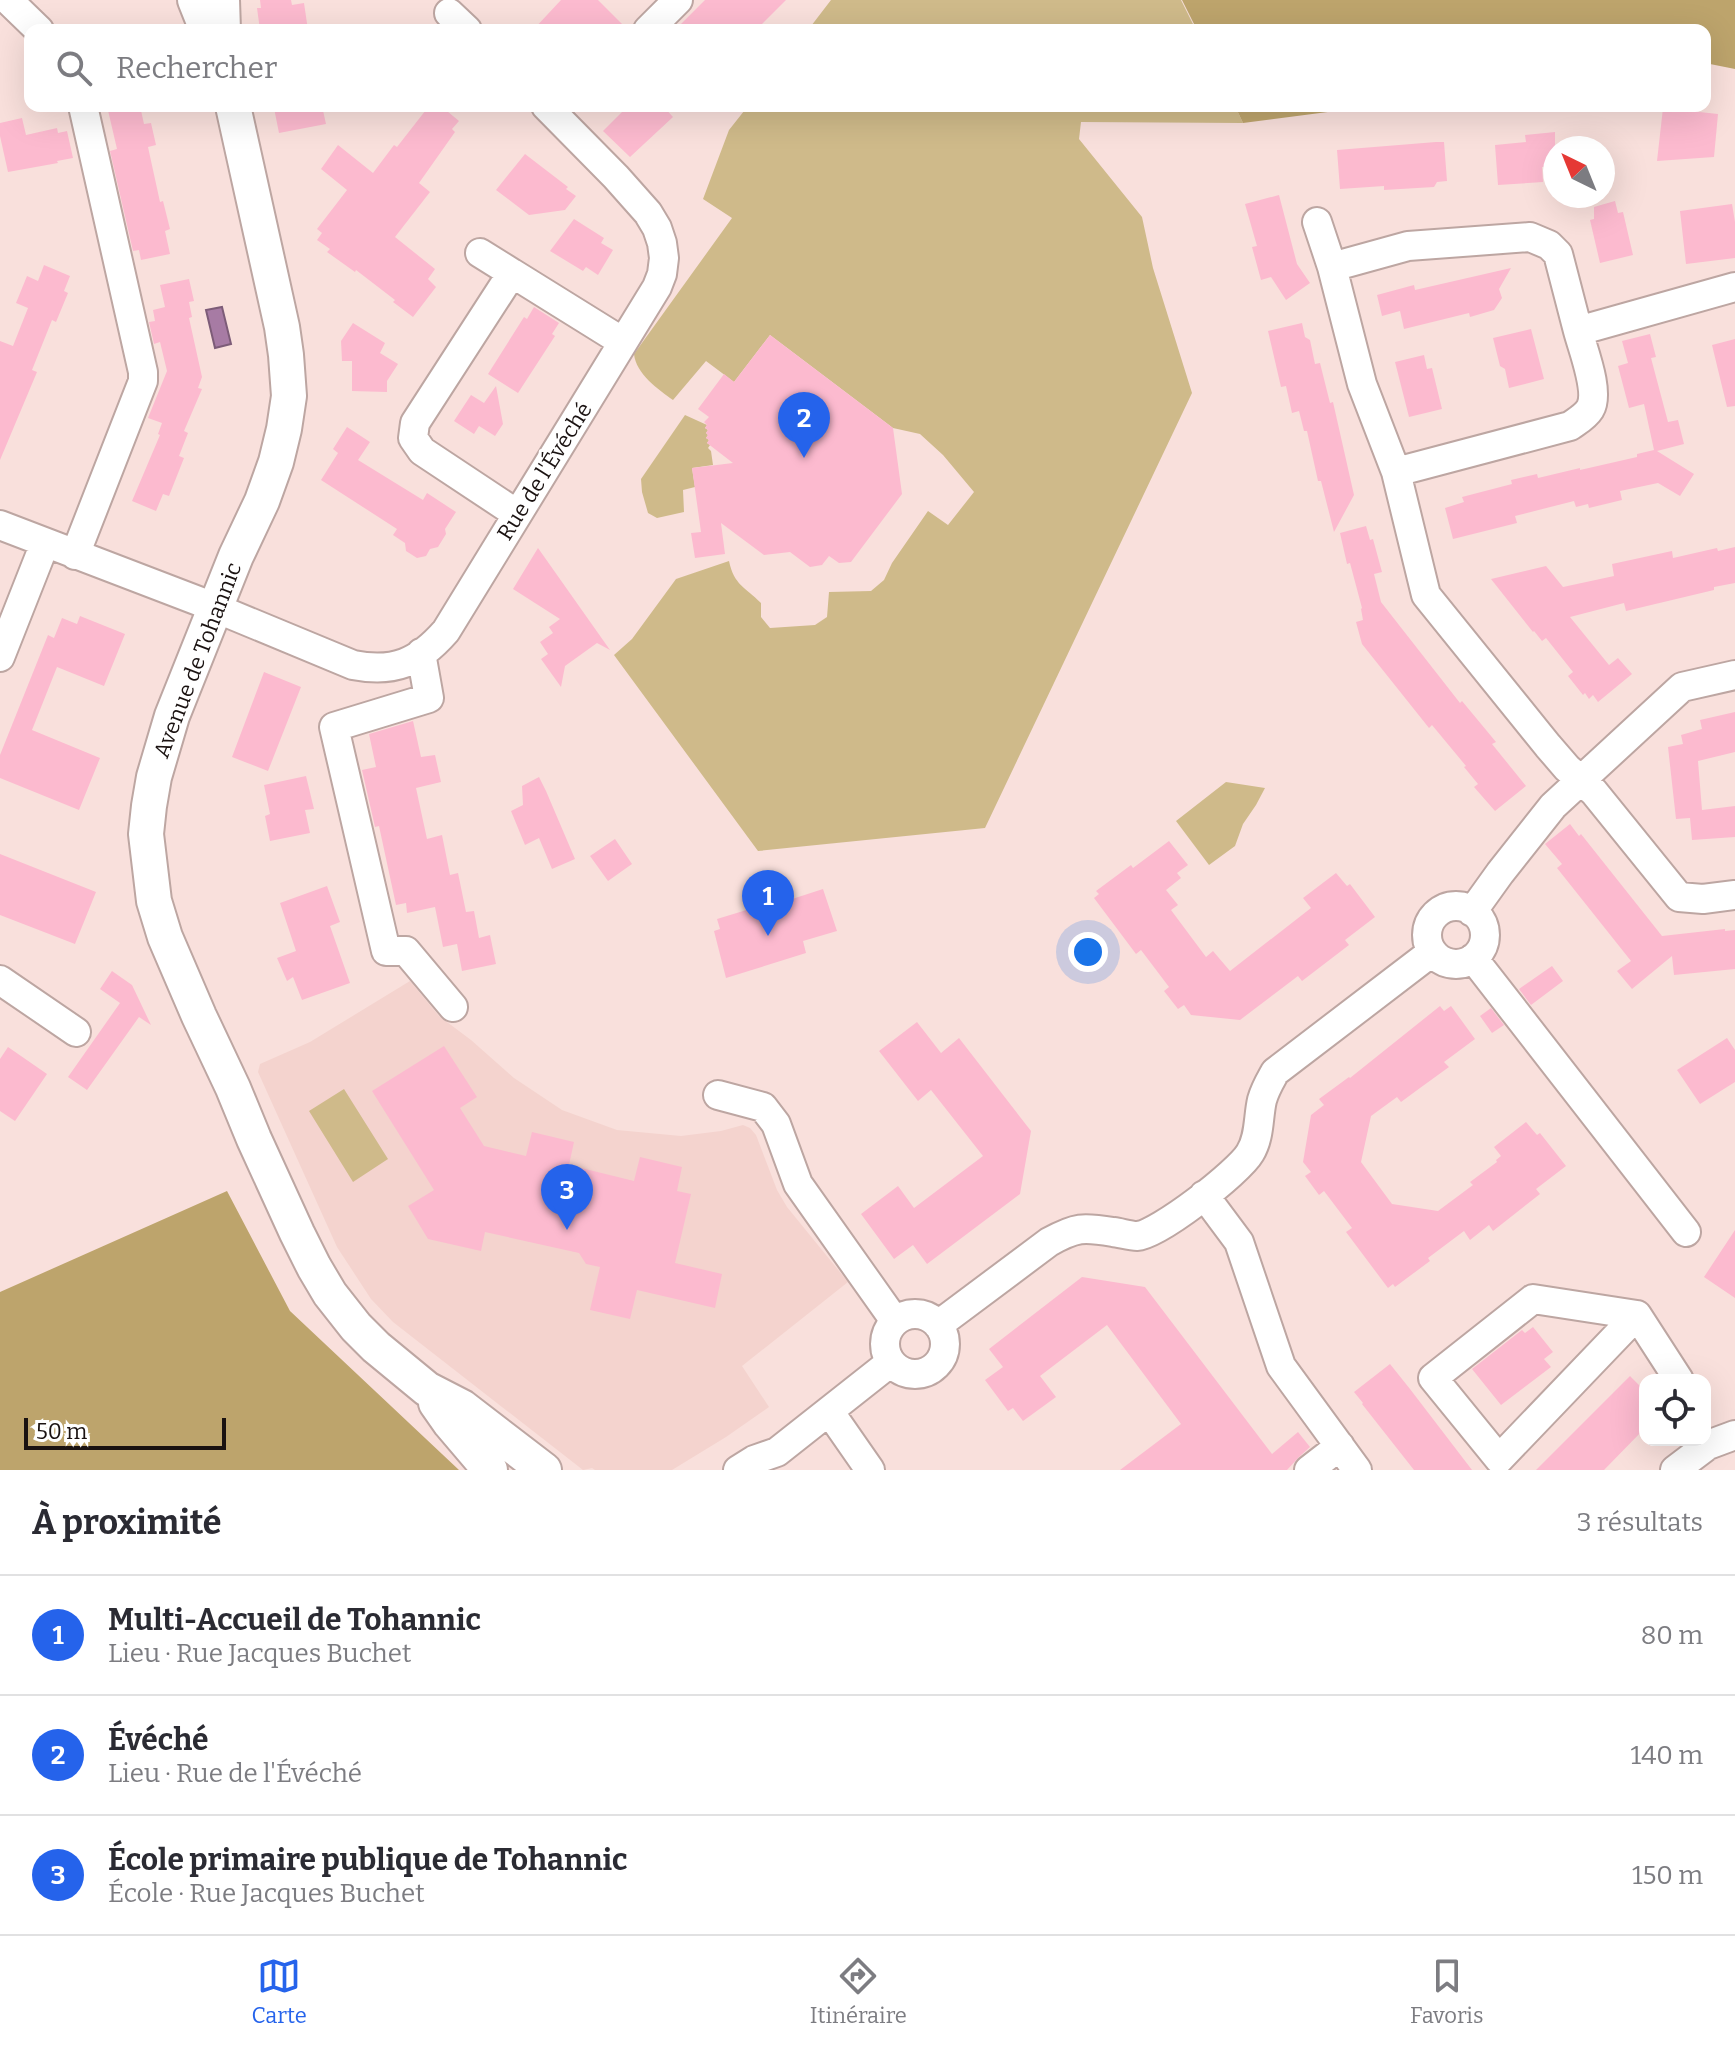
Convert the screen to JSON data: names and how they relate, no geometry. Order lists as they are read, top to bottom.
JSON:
{
  "streets": {
    "street": ["Rue de l'Évéché", "Avenue de Tohannic"]
  },
  "crossings": [
    ["Rue de l'Évéché", "Avenue de Tohannic"]
  ],
  "scale_bar": "50 m",
  "north": "top left",
  "page": {
    "search": "Rechercher",
    "pins": ["2", "1", "3"],
    "scale": "50 m",
    "heading": ["À proximité", "3 résultats"],
    "list": [
      {
        "mark": "1",
        "name": "Multi-Accueil de Tohannic",
        "note": "Lieu · Rue Jacques Buchet",
        "value": "80 m"
      },
      {
        "mark": "2",
        "name": "Évéché",
        "note": "Lieu · Rue de l'Évéché",
        "value": "140 m"
      },
      {
        "mark": "3",
        "name": "École primaire publique de Tohannic",
        "note": "École · Rue Jacques Buchet",
        "value": "150 m"
      }
    ],
    "nav": ["Carte", "Itinéraire", "Favoris"]
  }
}
